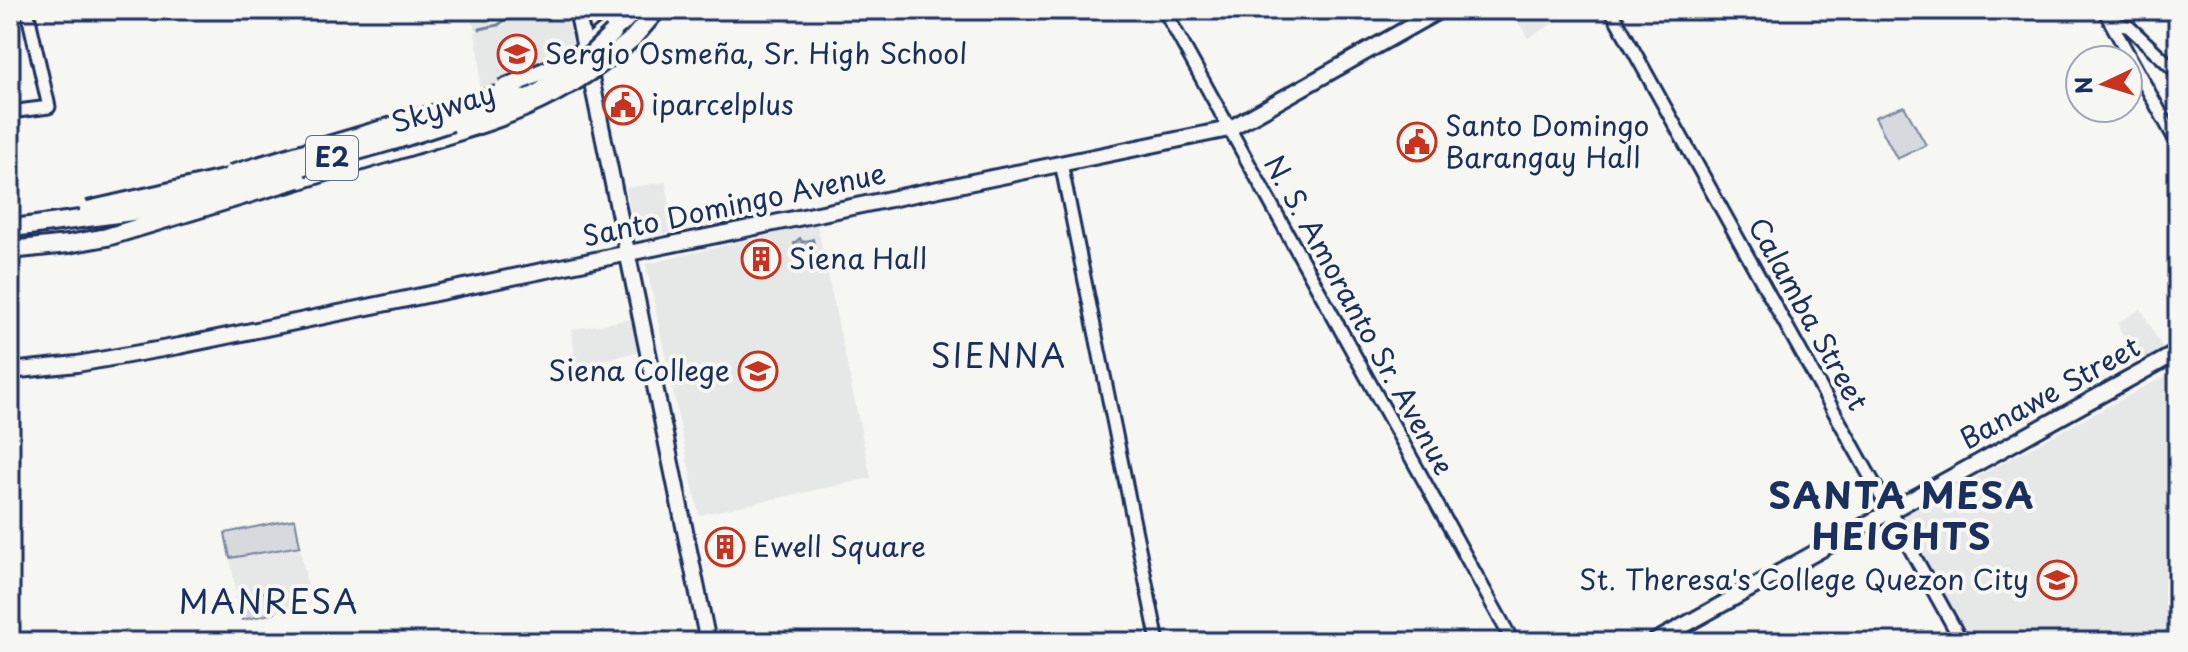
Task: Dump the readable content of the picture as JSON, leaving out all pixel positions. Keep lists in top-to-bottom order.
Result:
{
  "streets": {
    "highway": ["Skyway", "E2"],
    "main road": ["Santo Domingo Avenue", "Banawe Street"],
    "street": ["Calamba Street", "N. S. Amoranto Sr. Avenue"]
  },
  "crossings": [
    ["Santo Domingo Avenue", "N. S. Amoranto Sr. Avenue"],
    ["Calamba Street", "Banawe Street"]
  ],
  "districts": ["SIENNA", "SANTA MESA HEIGHTS", "MANRESA"],
  "places": {
    "school or university": ["Sergio Osmeña, Sr. High School", "Siena College", "St. Theresa's College Quezon City"],
    "public building": ["iparcelplus", "Santo Domingo Barangay Hall"],
    "building": ["Siena Hall", "Ewell Square"]
  },
  "north": "left"
}
